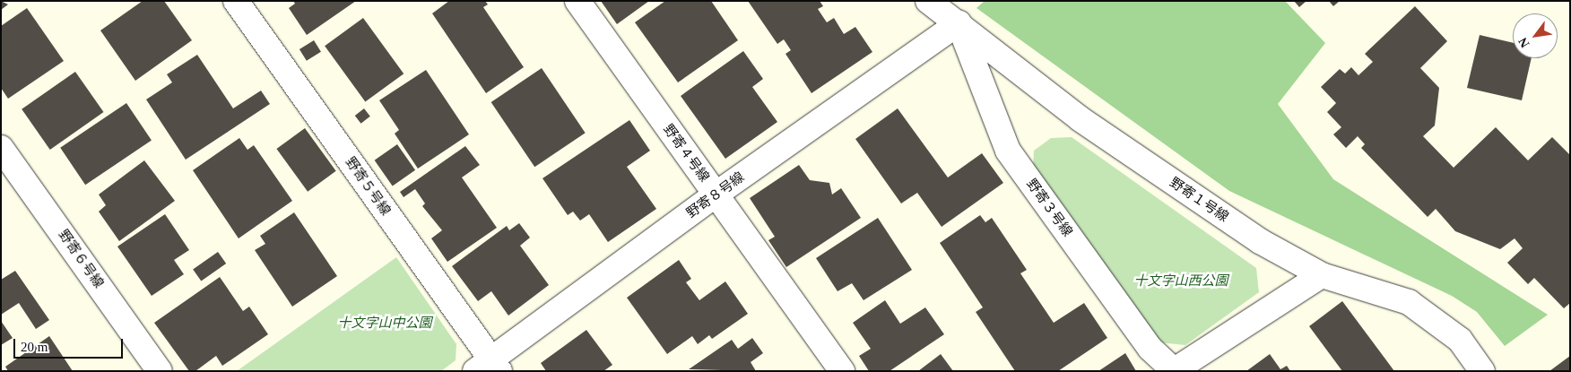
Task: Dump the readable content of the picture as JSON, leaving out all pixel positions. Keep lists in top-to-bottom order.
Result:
{
  "streets": {
    "street": [
      "野寄４号線",
      "野寄５号線",
      "野寄８号線",
      "野寄１号線",
      "野寄３号線",
      "野寄６号線"
    ]
  },
  "crossings": [
    ["野寄４号線", "野寄８号線"],
    ["野寄５号線", "野寄８号線"],
    ["野寄８号線", "野寄１号線"],
    ["野寄８号線", "野寄３号線"],
    ["野寄１号線", "野寄３号線"]
  ],
  "parks": ["十文字山西公園", "十文字山中公園"],
  "scale_bar": "20 m",
  "north": "bottom left"
}
